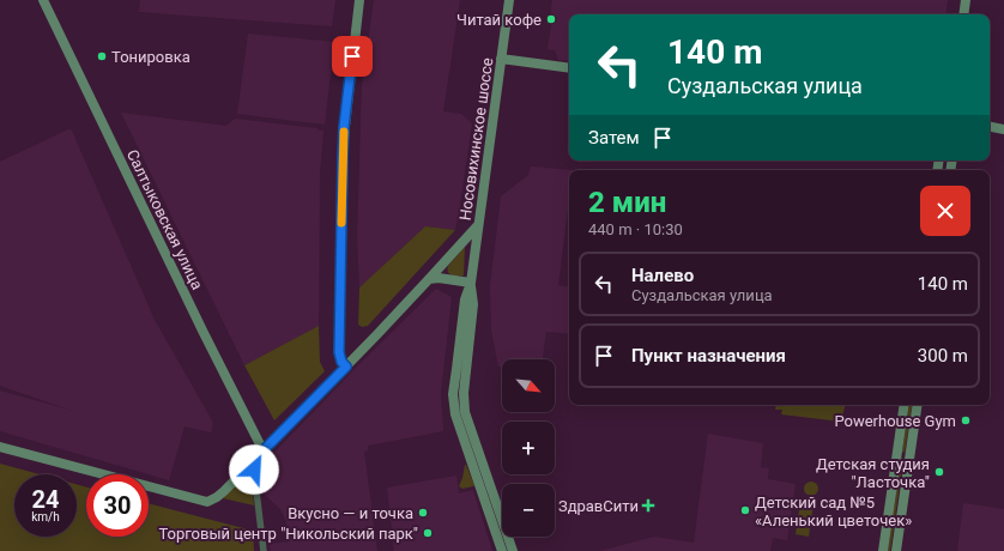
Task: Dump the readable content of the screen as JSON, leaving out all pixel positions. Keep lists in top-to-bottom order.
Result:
{
  "streets": {
    "street": ["Носовихинское шоссе", "Салтыковская улица"]
  },
  "places": {
    "other": [
      "Читай кофе",
      "Тонировка",
      "Powerhouse Gym",
      "Детская студия \"Ласточка\"",
      "Детский сад №5 «Аленький цветочек»",
      "Вкусно — и точка",
      "Торговый центр \"Никольский парк\""
    ],
    "health": ["ЗдравСити"]
  },
  "north": "bottom right",
  "page": {
    "turn": ["140 m", "Суздальская улица"],
    "then": "Затем",
    "heading": ["2 мин", "440 m · 10:30"],
    "list": [
      {
        "name": "Налево",
        "note": "Суздальская улица",
        "value": "140 m"
      },
      {
        "name": "Пункт назначения",
        "value": "300 m"
      }
    ],
    "map_buttons": ["+", "−"],
    "speed": "24 km/h",
    "limit": "30"
  }
}
